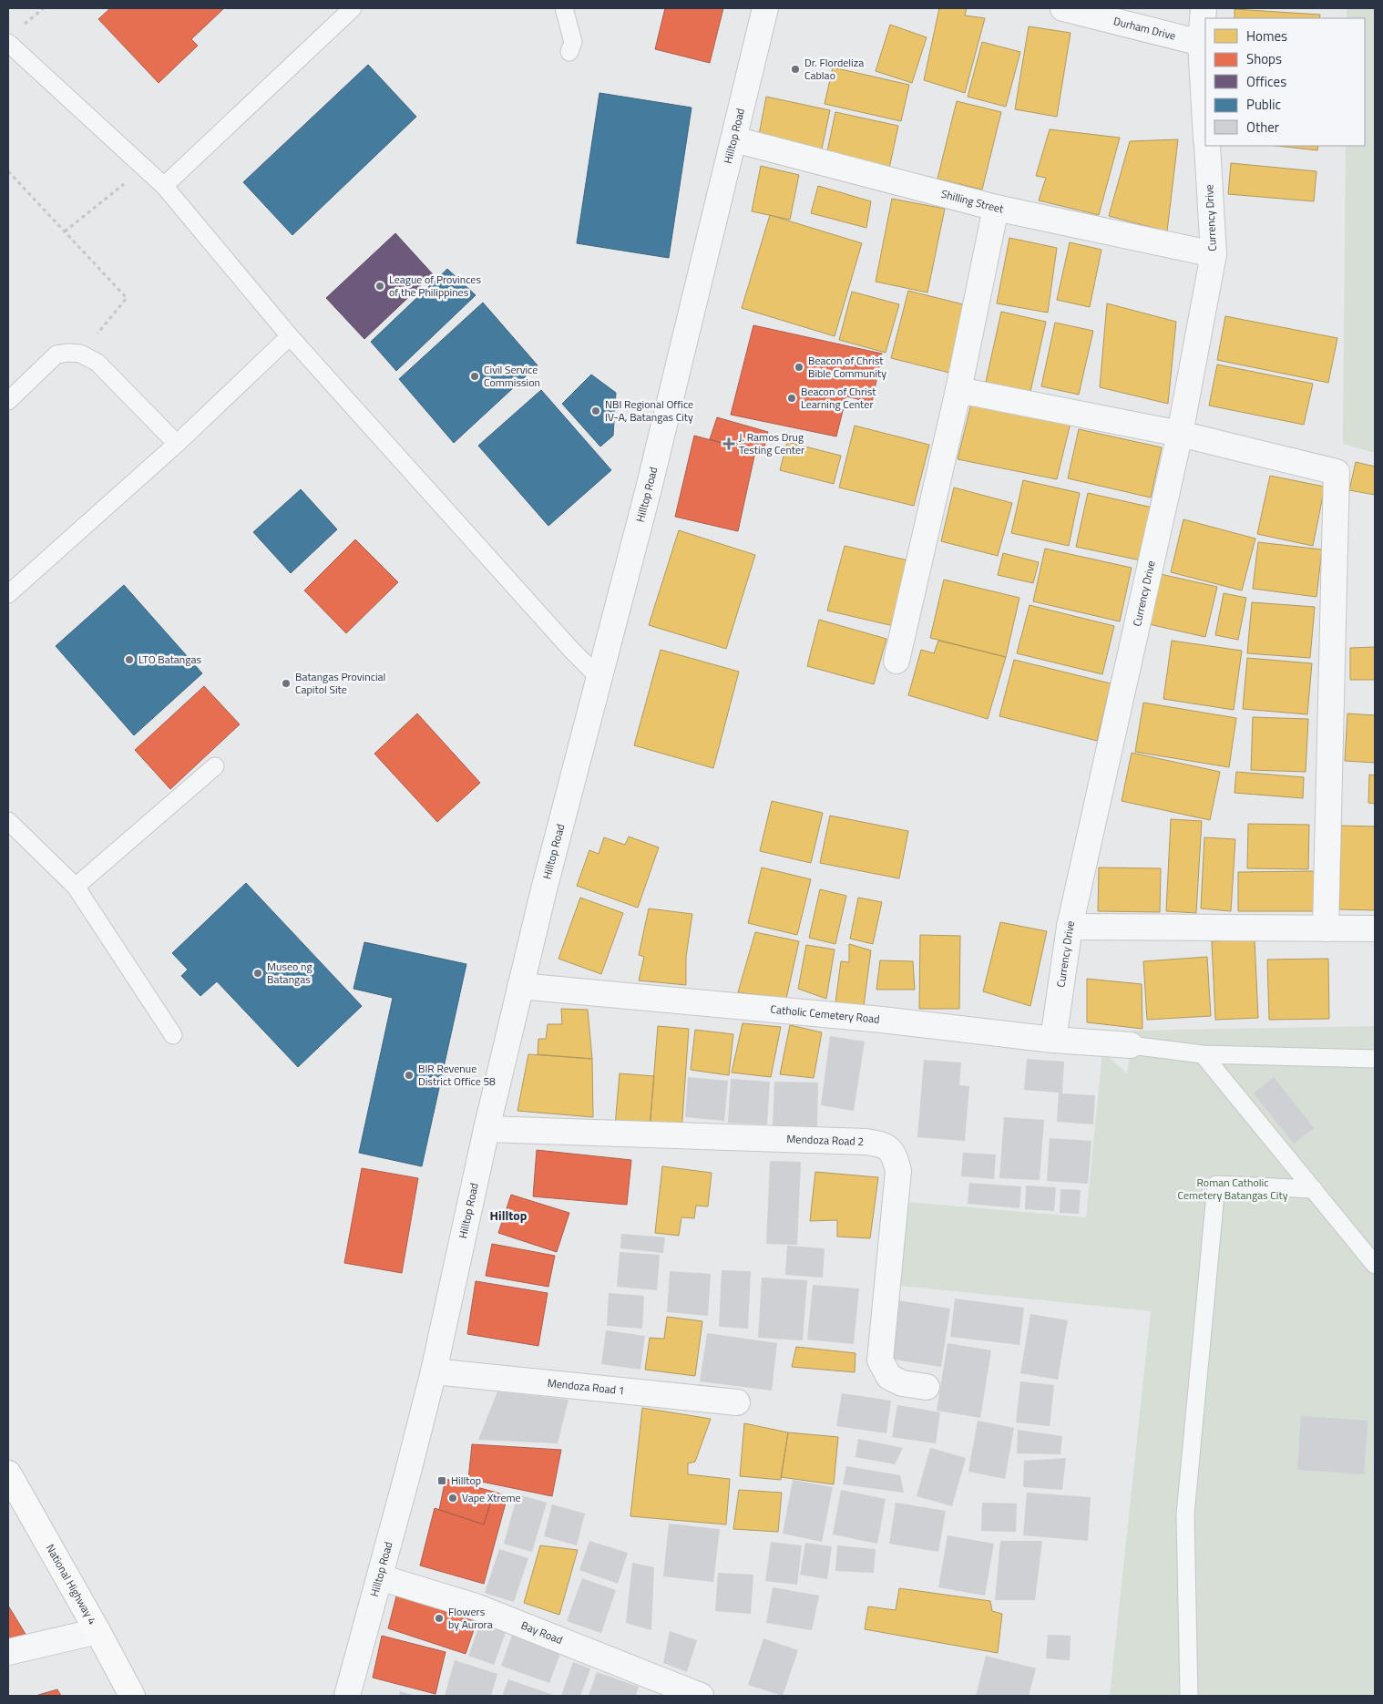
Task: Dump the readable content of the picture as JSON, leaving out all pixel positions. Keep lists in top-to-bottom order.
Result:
{
  "streets": {
    "main road": ["National Highway 4"],
    "street": [
      "Durham Drive",
      "Hilltop Road",
      "Shilling Street",
      "Currency Drive",
      "Catholic Cemetery Road",
      "Mendoza Road 2",
      "Mendoza Road 1",
      "Bay Road"
    ]
  },
  "crossings": [
    ["Hilltop Road", "Shilling Street"],
    ["Hilltop Road", "Catholic Cemetery Road"],
    ["Hilltop Road", "Mendoza Road 2"],
    ["Hilltop Road", "Mendoza Road 1"],
    ["Hilltop Road", "Bay Road"],
    ["Shilling Street", "Currency Drive"],
    ["Currency Drive", "Catholic Cemetery Road"]
  ],
  "districts": ["Hilltop"],
  "parks": ["Roman Catholic Cemetery Batangas City"],
  "places": {
    "other": [
      "Dr. Flordeliza Cablao",
      "League of Provinces of the Philippines",
      "Beacon of Christ Bible Community",
      "Civil Service Commission",
      "Beacon of Christ Learning Center",
      "NBI Regional Office IV-A, Batangas City",
      "LTO Batangas",
      "Batangas Provincial Capitol Site",
      "Museo ng Batangas",
      "BIR Revenue District Office 58",
      "Vape Xtreme",
      "Flowers by Aurora"
    ],
    "health": ["J. Ramos Drug Testing Center"],
    "transit": ["Hilltop"]
  },
  "legend": [
    "Homes",
    "Shops",
    "Offices",
    "Public",
    "Other"
  ]
}
